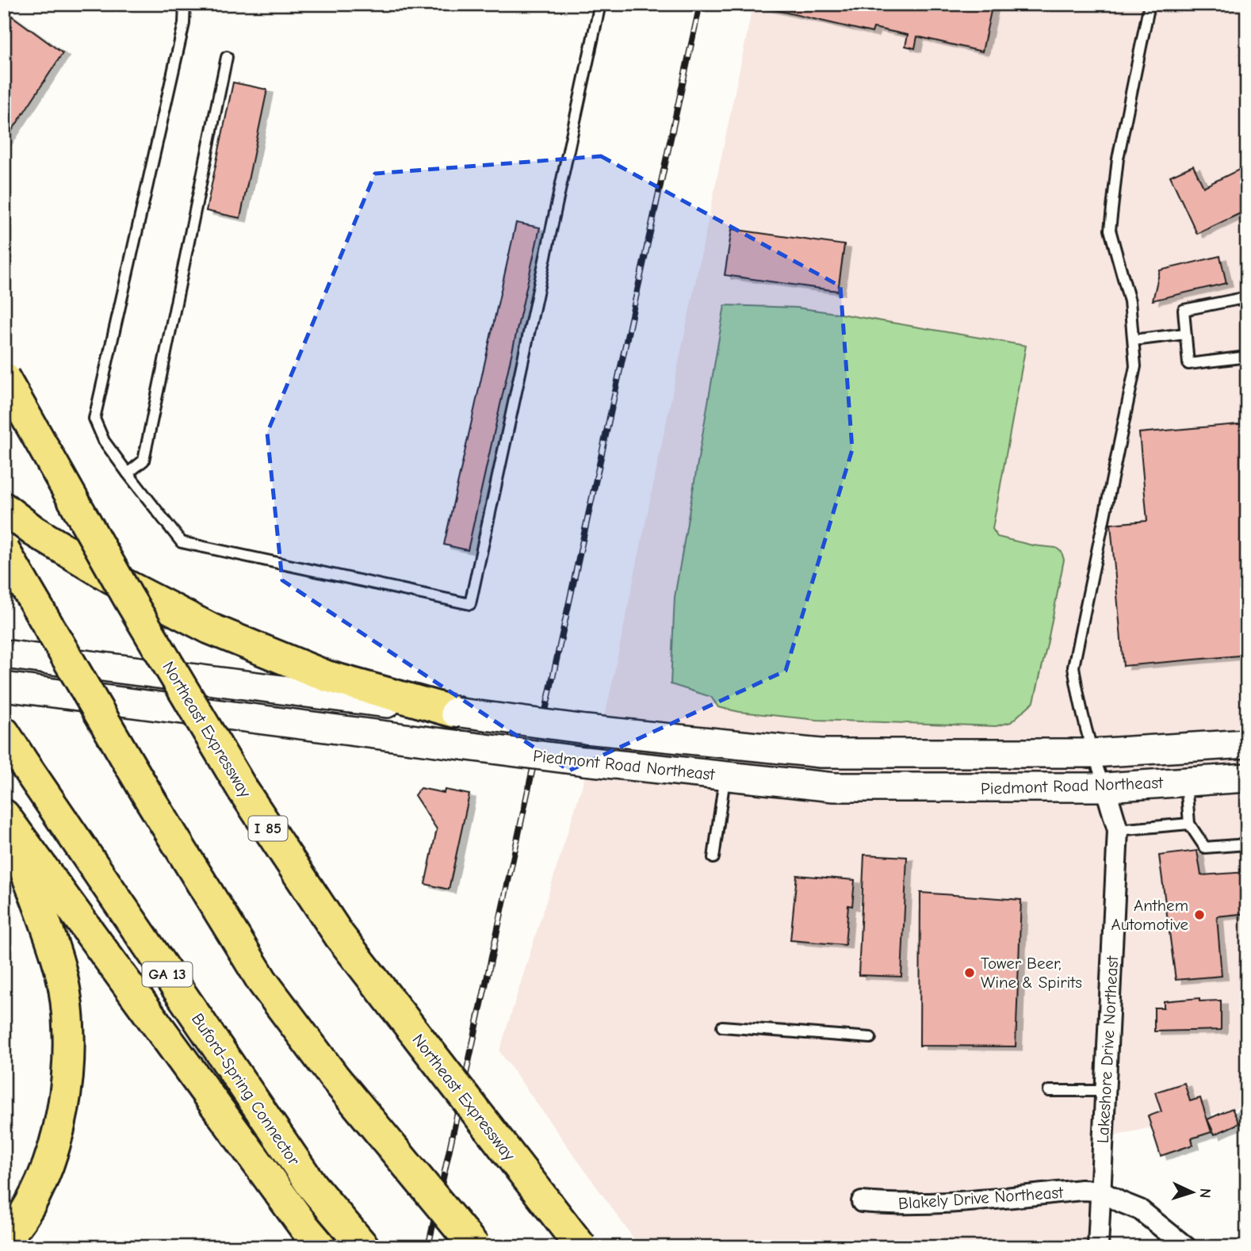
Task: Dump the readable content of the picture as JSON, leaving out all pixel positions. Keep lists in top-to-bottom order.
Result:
{
  "streets": {
    "highway": [
      "Northeast Expressway",
      "I 85",
      "GA 13",
      "Buford-Spring Connector"
    ],
    "main road": ["Piedmont Road Northeast"],
    "street": ["Lakeshore Drive Northeast", "Blakely Drive Northeast"]
  },
  "crossings": [
    ["Piedmont Road Northeast", "Lakeshore Drive Northeast"],
    ["Lakeshore Drive Northeast", "Blakely Drive Northeast"]
  ],
  "places": ["Anthem Automotive", "Tower Beer, Wine & Spirits"],
  "north": "right"
}
